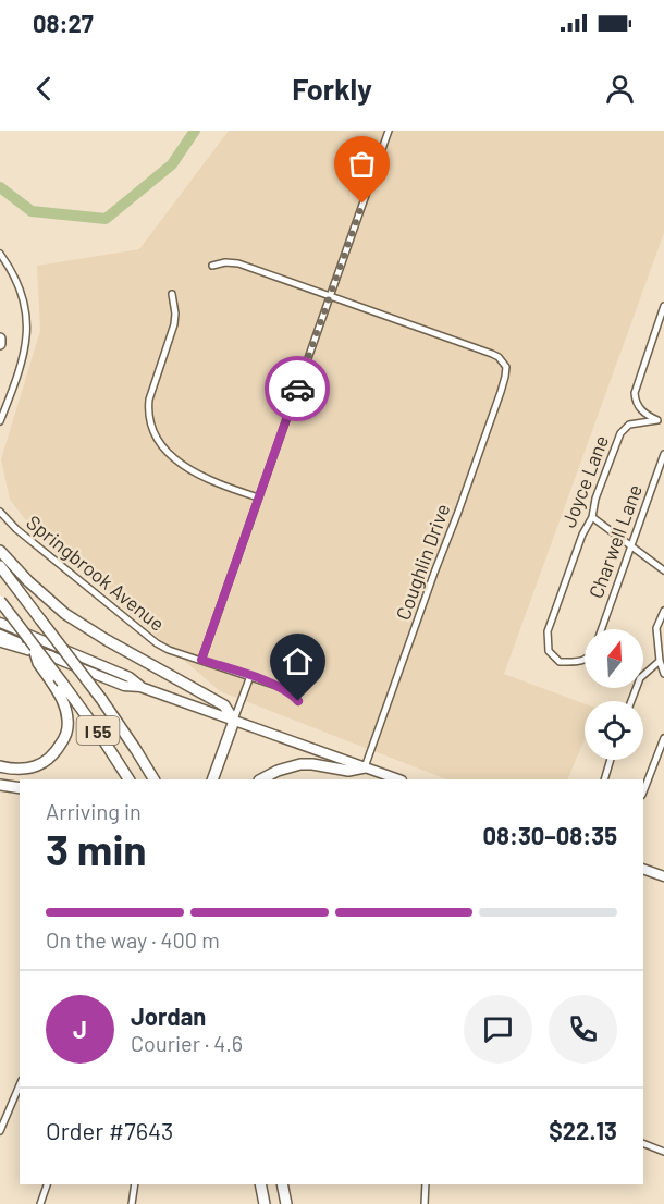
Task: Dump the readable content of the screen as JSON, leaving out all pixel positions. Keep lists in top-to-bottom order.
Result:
{
  "streets": {
    "highway": ["I 55"],
    "street": [
      "Joyce Lane",
      "Charwell Lane",
      "Coughlin Drive",
      "Springbrook Avenue"
    ]
  },
  "crossings": [
    ["Joyce Lane", "Charwell Lane"]
  ],
  "north": "top",
  "page": {
    "status": "08:27",
    "header": "Forkly",
    "heading": ["3 min", "Arriving in", "08:30–08:35"],
    "panel": [
      "Jordan",
      "Courier · 4.6",
      "Order #7643",
      "$22.13"
    ],
    "bar": "On the way · 400 m",
    "round": "J"
  }
}
